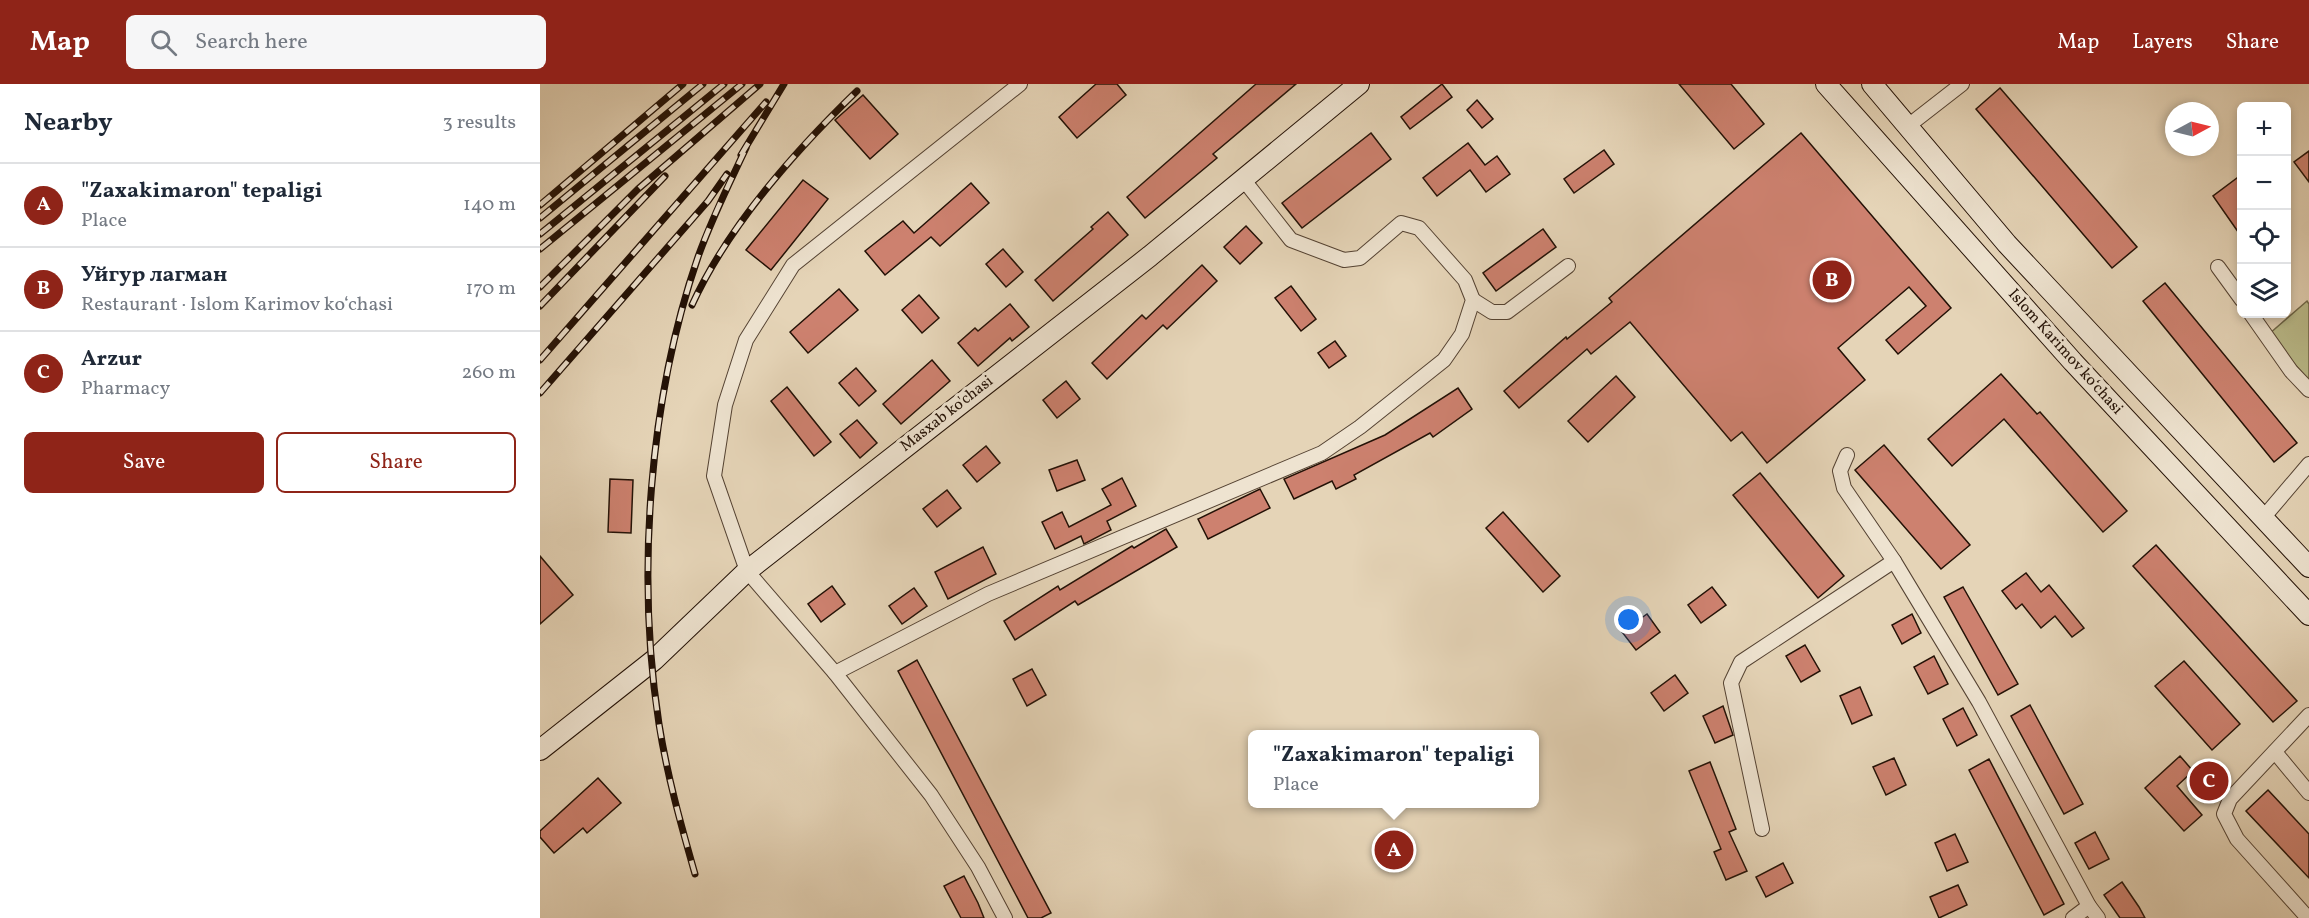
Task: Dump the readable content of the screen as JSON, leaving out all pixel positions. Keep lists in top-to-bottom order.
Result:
{
  "streets": {
    "main road": ["Islom Karimov ko‘chasi", "Masxab ko'chasi"]
  },
  "north": "right",
  "page": {
    "header": "Map",
    "search": "Search here",
    "nav": ["Map", "Layers", "Share"],
    "heading": ["Nearby", "3 results"],
    "map_buttons": ["+", "−"],
    "list": [
      {
        "mark": "A",
        "name": "\"Zaxakimaron\" tepaligi",
        "note": "Place",
        "value": "140 m"
      },
      {
        "mark": "B",
        "name": "Уйгур лагман",
        "note": "Restaurant · Islom Karimov ko‘chasi",
        "value": "170 m"
      },
      {
        "mark": "C",
        "name": "Arzur",
        "note": "Pharmacy",
        "value": "260 m"
      }
    ],
    "pins": ["B", "C", "A"],
    "buttons": ["Save", "Share"],
    "popup": ["\"Zaxakimaron\" tepaligi", "Place"]
  }
}
